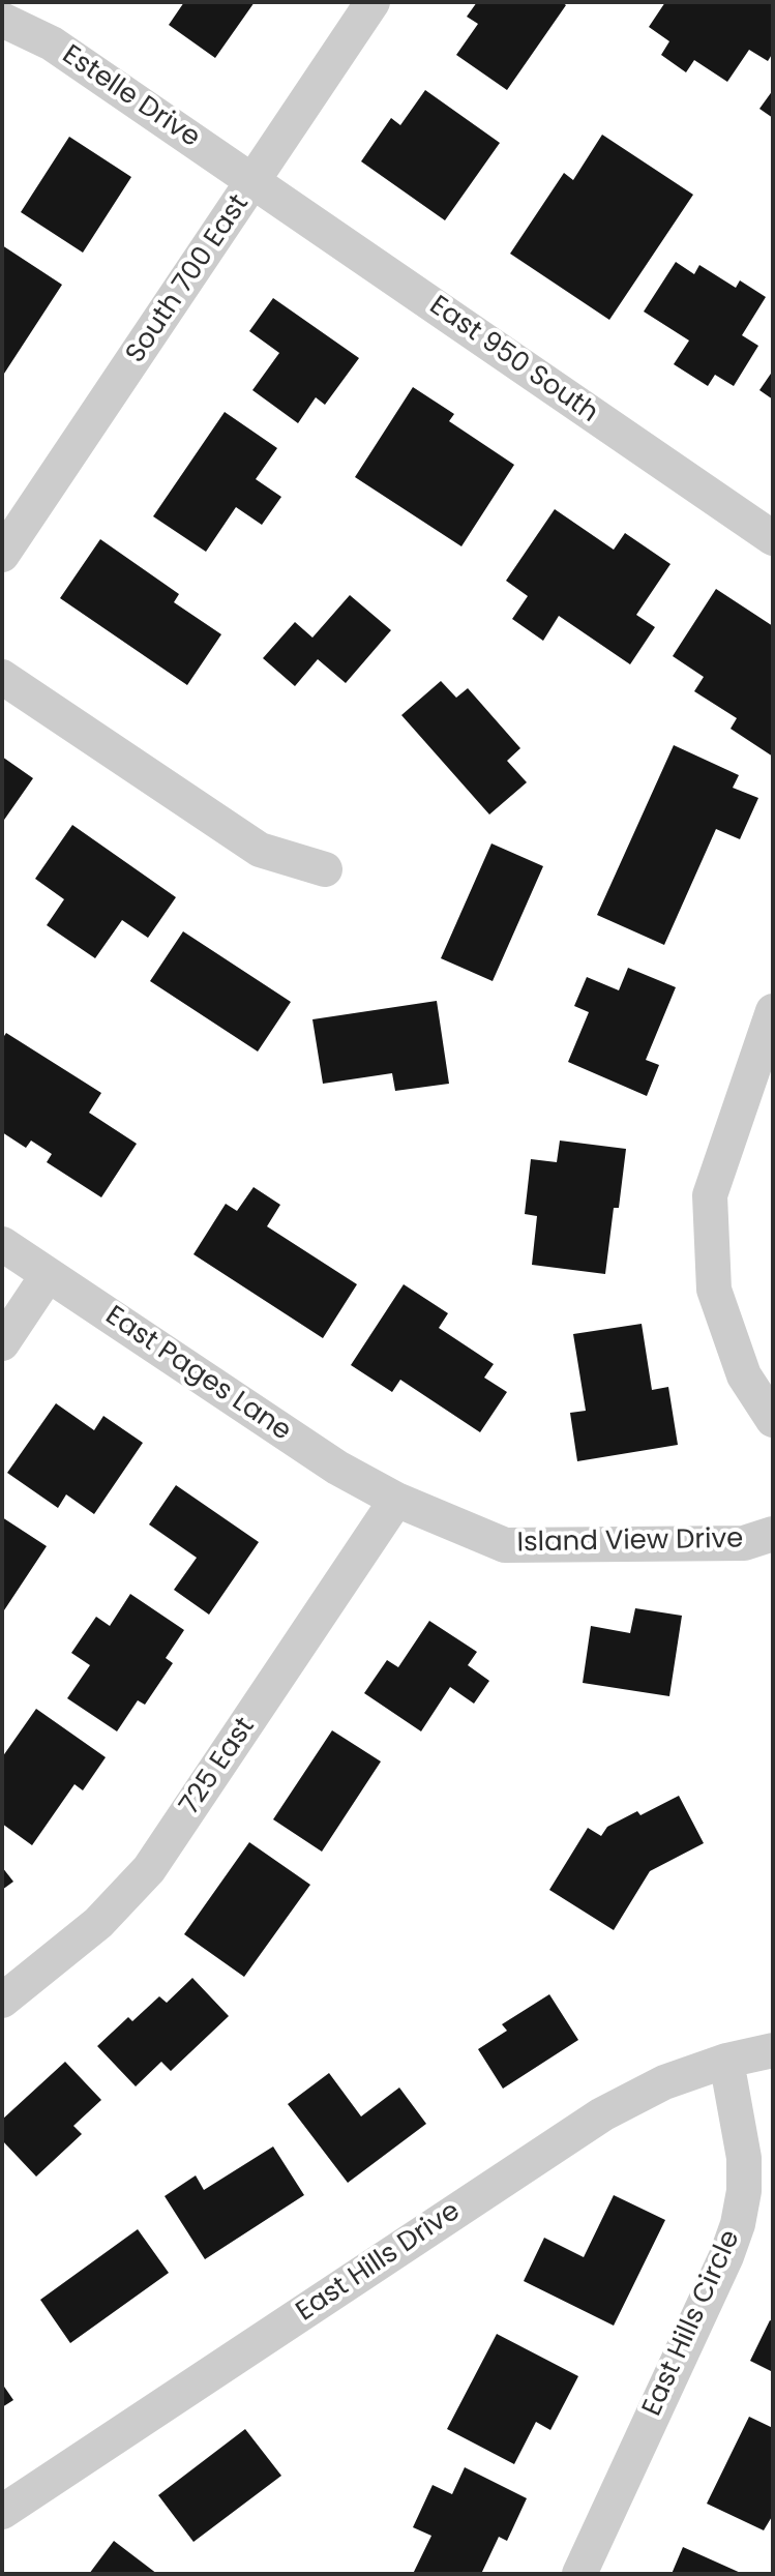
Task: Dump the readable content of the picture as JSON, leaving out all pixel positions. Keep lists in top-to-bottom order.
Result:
{
  "streets": {
    "street": [
      "Estelle Drive",
      "South 700 East",
      "East 950 South",
      "East Pages Lane",
      "Island View Drive",
      "725 East",
      "East Hills Drive",
      "East Hills Circle"
    ]
  },
  "crossings": [
    ["Estelle Drive", "South 700 East"],
    ["Estelle Drive", "East 950 South"],
    ["South 700 East", "East 950 South"],
    ["East Pages Lane", "Island View Drive"],
    ["East Pages Lane", "725 East"],
    ["Island View Drive", "725 East"],
    ["East Hills Drive", "East Hills Circle"]
  ]
}
